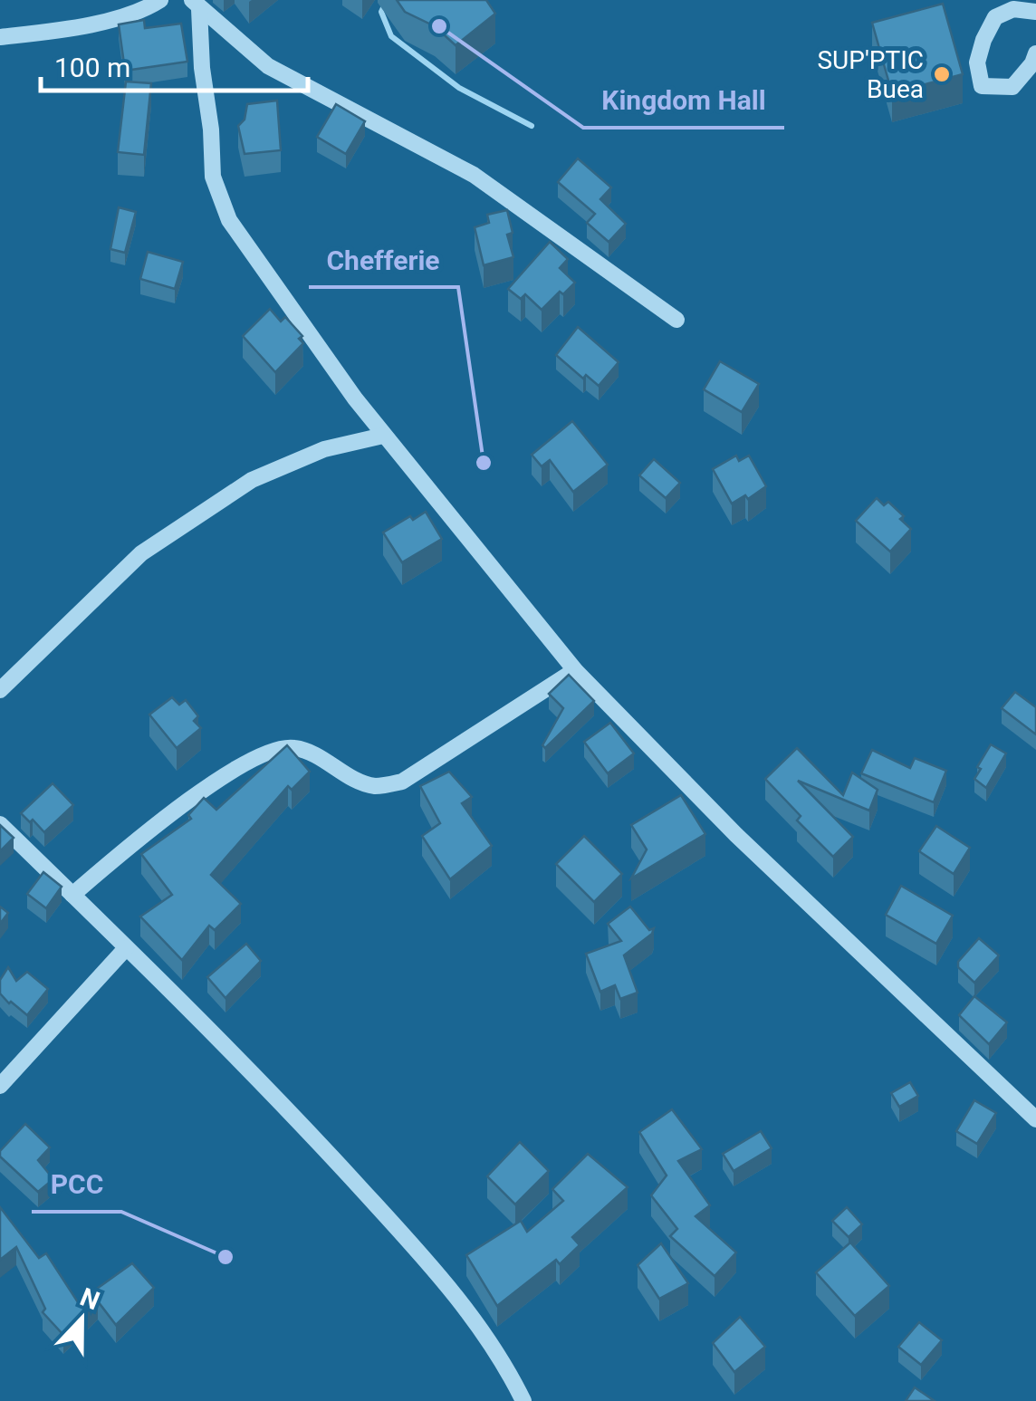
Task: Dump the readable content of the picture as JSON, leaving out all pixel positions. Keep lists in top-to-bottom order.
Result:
{
  "places": [
    "Kingdom Hall",
    "SUP'PTIC Buea",
    "Chefferie",
    "PCC"
  ],
  "scale_bar": "100 m",
  "north": "top"
}
